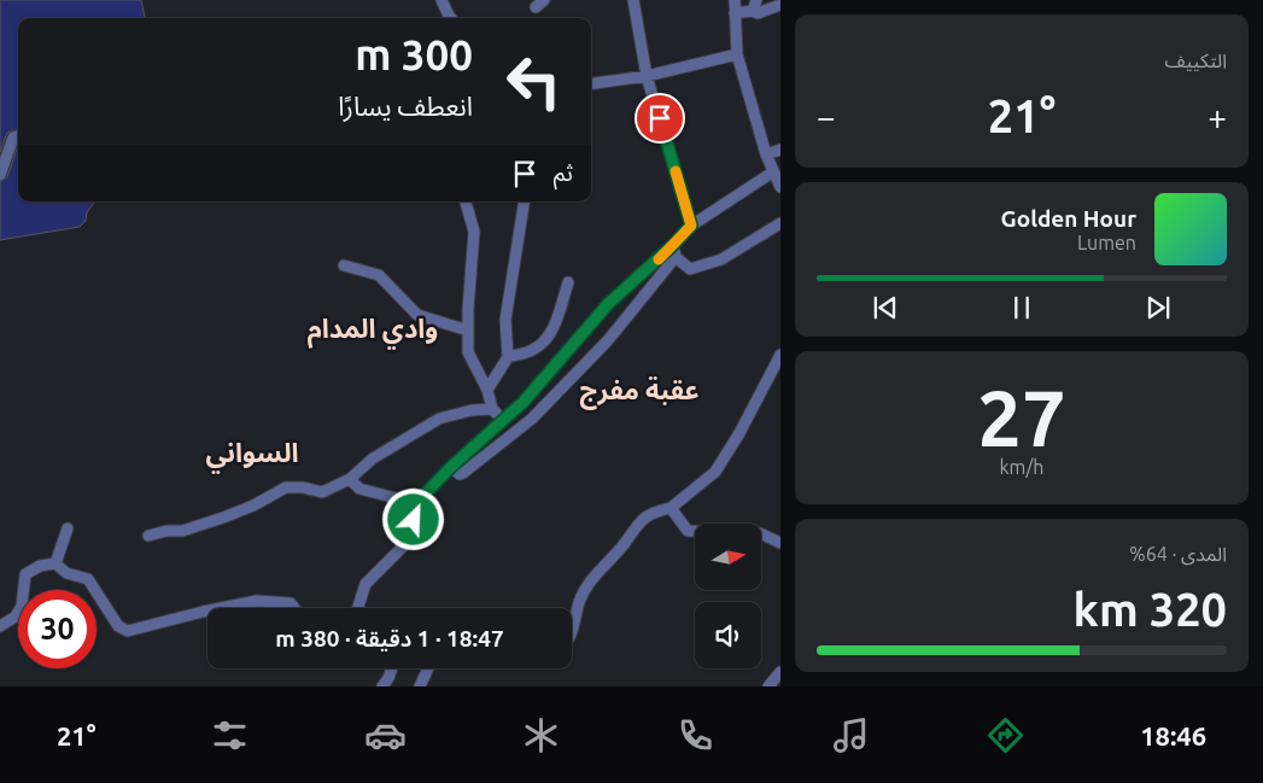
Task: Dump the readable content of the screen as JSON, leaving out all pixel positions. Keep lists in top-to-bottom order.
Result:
{
  "districts": ["وادي المدام", "عقبة مفرج", "السواني"],
  "north": "right",
  "page": {
    "tile": [
      "التكييف",
      ["27", "km/h"],
      ["المدى · 64%", "320 km"]
    ],
    "turn": ["300 m", "انعطف يسارًا"],
    "heat": ["−", "21°", "+"],
    "then": "ثم",
    "song": ["Golden Hour", "Lumen"],
    "limit": "30",
    "trip": "18:47 · 1 دقيقة · 380 m",
    "tabs": ["18:46", "21°"]
  }
}
